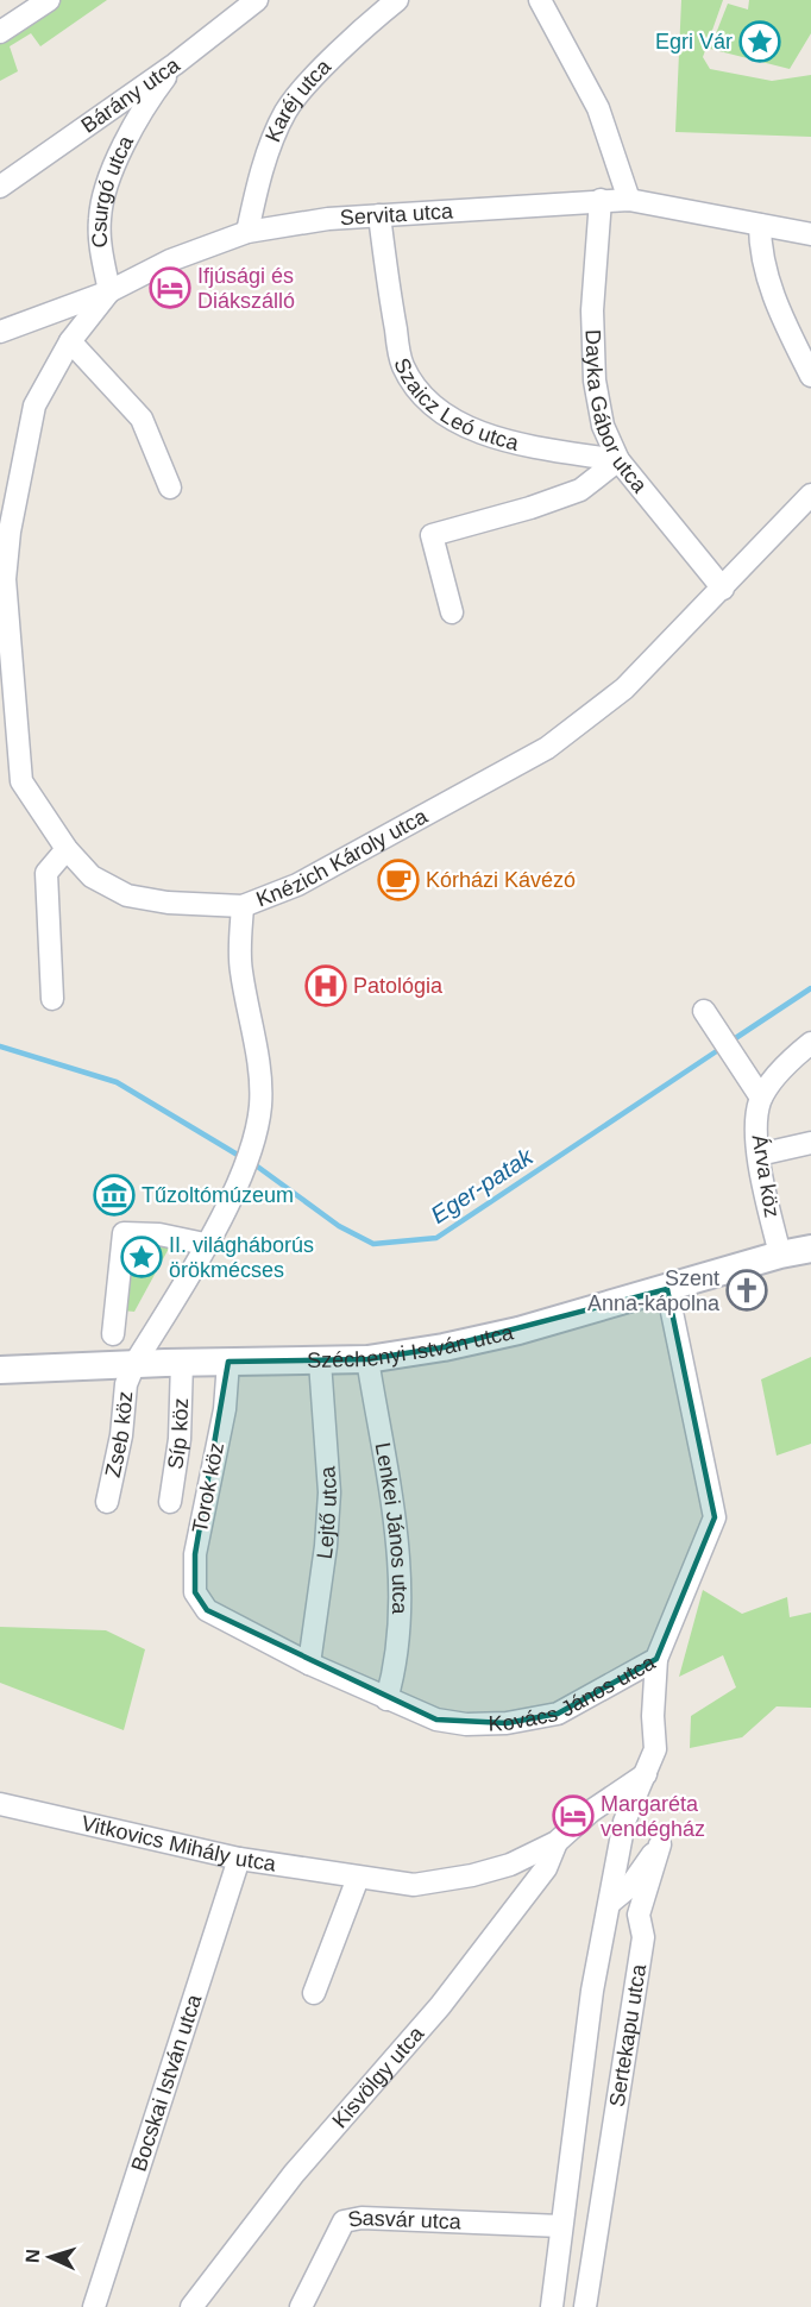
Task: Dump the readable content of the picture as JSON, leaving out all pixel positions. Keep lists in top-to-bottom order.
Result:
{
  "streets": {
    "street": [
      "Bárány utca",
      "Karéj utca",
      "Csurgó utca",
      "Servita utca",
      "Szaicz Leó utca",
      "Dayka Gábor utca",
      "Knézich Károly utca",
      "Árva köz",
      "Széchenyi István utca",
      "Síp köz",
      "Zseb köz",
      "Torok köz",
      "Lejtő utca",
      "Lenkei János utca",
      "Kovács János utca",
      "Vitkovics Mihály utca",
      "Sertekapu utca",
      "Kisvölgy utca",
      "Bocskai István utca",
      "Sasvár utca"
    ]
  },
  "crossings": [
    ["Bárány utca", "Csurgó utca"],
    ["Karéj utca", "Servita utca"],
    ["Csurgó utca", "Servita utca"],
    ["Servita utca", "Szaicz Leó utca"],
    ["Servita utca", "Dayka Gábor utca"],
    ["Szaicz Leó utca", "Dayka Gábor utca"],
    ["Dayka Gábor utca", "Knézich Károly utca"],
    ["Knézich Károly utca", "Széchenyi István utca"],
    ["Knézich Károly utca", "Zseb köz"],
    ["Árva köz", "Széchenyi István utca"],
    ["Széchenyi István utca", "Síp köz"],
    ["Széchenyi István utca", "Zseb köz"],
    ["Széchenyi István utca", "Torok köz"],
    ["Széchenyi István utca", "Lejtő utca"],
    ["Széchenyi István utca", "Lenkei János utca"],
    ["Széchenyi István utca", "Kovács János utca"],
    ["Torok köz", "Kovács János utca"],
    ["Lejtő utca", "Kovács János utca"],
    ["Lenkei János utca", "Kovács János utca"],
    ["Kovács János utca", "Sertekapu utca"],
    ["Vitkovics Mihály utca", "Sertekapu utca"],
    ["Vitkovics Mihály utca", "Kisvölgy utca"],
    ["Vitkovics Mihály utca", "Bocskai István utca"],
    ["Sertekapu utca", "Sasvár utca"]
  ],
  "water": ["Eger-patak"],
  "places": {
    "place": ["Egri Vár", "II. világháborús örökmécses"],
    "hotel": ["Ifjúsági és Diákszálló", "Margaréta vendégház"],
    "cafe": ["Kórházi Kávézó"],
    "hospital": ["Patológia"],
    "museum": ["Tűzoltómúzeum"],
    "church": ["Szent Anna-kápolna"]
  },
  "north": "left"
}
